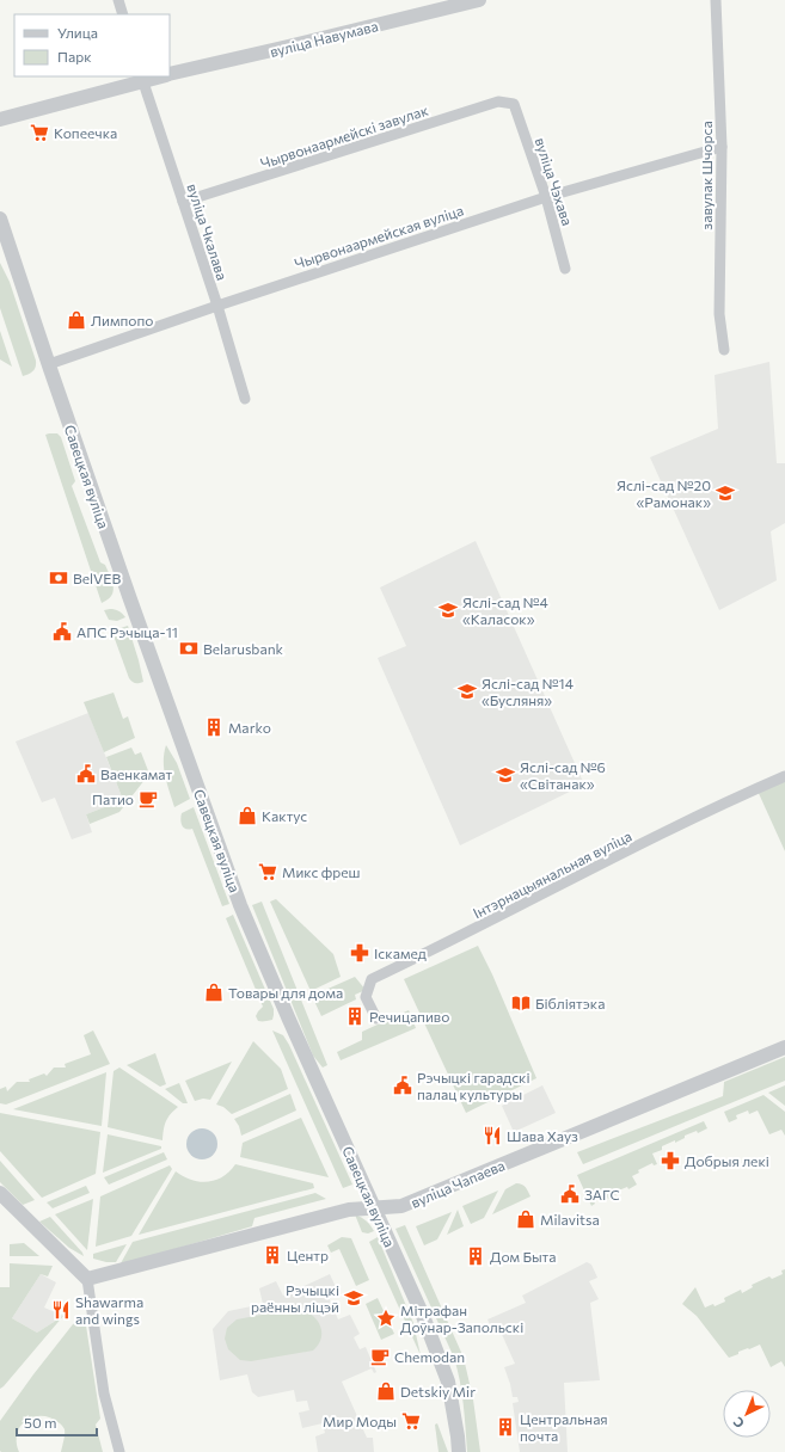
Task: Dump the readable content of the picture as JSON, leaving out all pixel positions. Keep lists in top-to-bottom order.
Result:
{
  "streets": {
    "street": [
      "вуліца Навумава",
      "Чырвонаармейскі завулак",
      "завулак Шчорса",
      "вуліца Чэхава",
      "вуліца Чкалава",
      "Чырвонаармейская вуліца",
      "Савецкая вуліца",
      "Інтэрнацыянальная вуліца",
      "вуліца Чапаева"
    ]
  },
  "crossings": [
    ["вуліца Навумава", "вуліца Чкалава"],
    ["Чырвонаармейскі завулак", "вуліца Чэхава"],
    ["Чырвонаармейскі завулак", "вуліца Чкалава"],
    ["завулак Шчорса", "Чырвонаармейская вуліца"],
    ["вуліца Чэхава", "Чырвонаармейская вуліца"],
    ["вуліца Чкалава", "Чырвонаармейская вуліца"],
    ["Чырвонаармейская вуліца", "Савецкая вуліца"],
    ["Савецкая вуліца", "вуліца Чапаева"]
  ],
  "places": {
    "supermarket": ["Копеечка", "Микс фреш", "Мир Моды"],
    "shop": [
      "Лимпопо",
      "Кактус",
      "Товары для дома",
      "Milavitsa",
      "Detskiy Mir"
    ],
    "school or university": [
      "Яслі-сад №20 «Рамонак»",
      "Яслі-сад №4 «Каласок»",
      "Яслі-сад №14 «Бусляня»",
      "Яслі-сад №6 «Світанак»",
      "Рэчыцкі раённы ліцэй"
    ],
    "bank": ["BelVEB", "Belarusbank"],
    "public building": [
      "АПС Рэчыца-11",
      "Ваенкамат",
      "Рэчыцкі гарадскі палац культуры",
      "ЗАГС"
    ],
    "building": [
      "Marko",
      "Речицапиво",
      "Центр",
      "Дом Быта",
      "Центральная почта"
    ],
    "cafe": ["Патио", "Chemodan"],
    "pharmacy": ["Іскамед", "Добрыя лекі"],
    "library": ["Бібліятэка"],
    "restaurant": ["Шава Хауз", "Shawarma and wings"],
    "place": ["Мітрафан Доўнар-Запольскі"]
  },
  "legend": ["Улица", "Парк"],
  "scale_bar": "50 m",
  "north": "bottom left"
}
